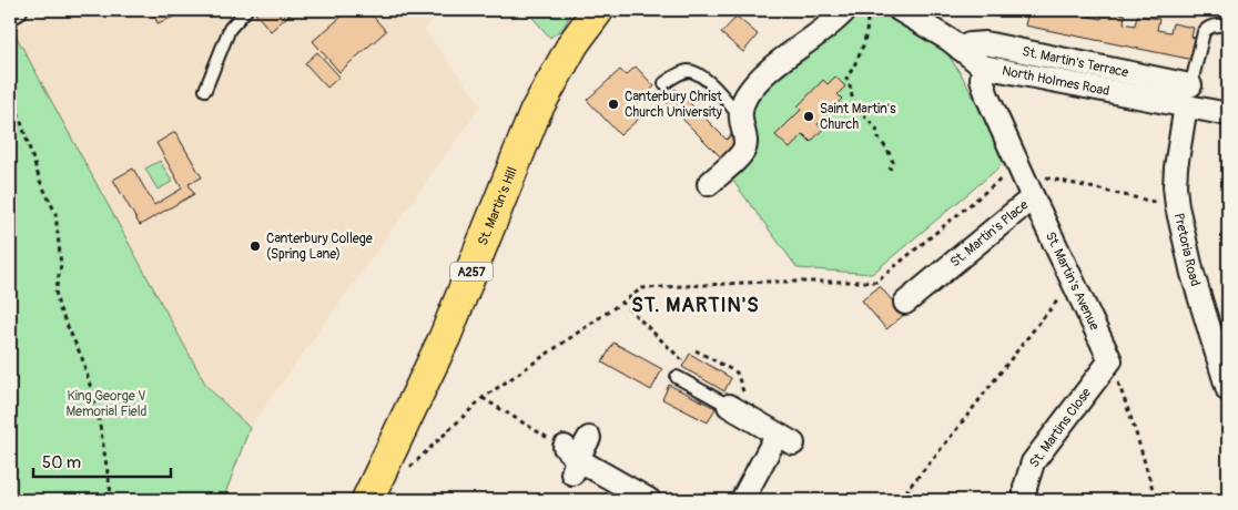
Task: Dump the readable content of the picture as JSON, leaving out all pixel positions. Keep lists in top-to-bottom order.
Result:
{
  "streets": {
    "main road": ["St. Martin's Hill", "A257"],
    "street": [
      "St. Martin's Terrace",
      "North Holmes Road",
      "St. Martin's Place",
      "Pretoria Road",
      "St. Martin's Avenue",
      "St. Martins Close"
    ]
  },
  "crossings": [
    ["St. Martin's Terrace", "North Holmes Road"],
    ["St. Martin's Terrace", "Pretoria Road"],
    ["North Holmes Road", "Pretoria Road"],
    ["North Holmes Road", "St. Martin's Avenue"],
    ["St. Martin's Place", "St. Martin's Avenue"],
    ["St. Martin's Avenue", "St. Martins Close"]
  ],
  "districts": ["ST. MARTIN'S"],
  "parks": ["King George V Memorial Field"],
  "places": ["Canterbury Christ Church University", "Saint Martin's Church", "Canterbury College (Spring Lane)"],
  "scale_bar": "50 m"
}
